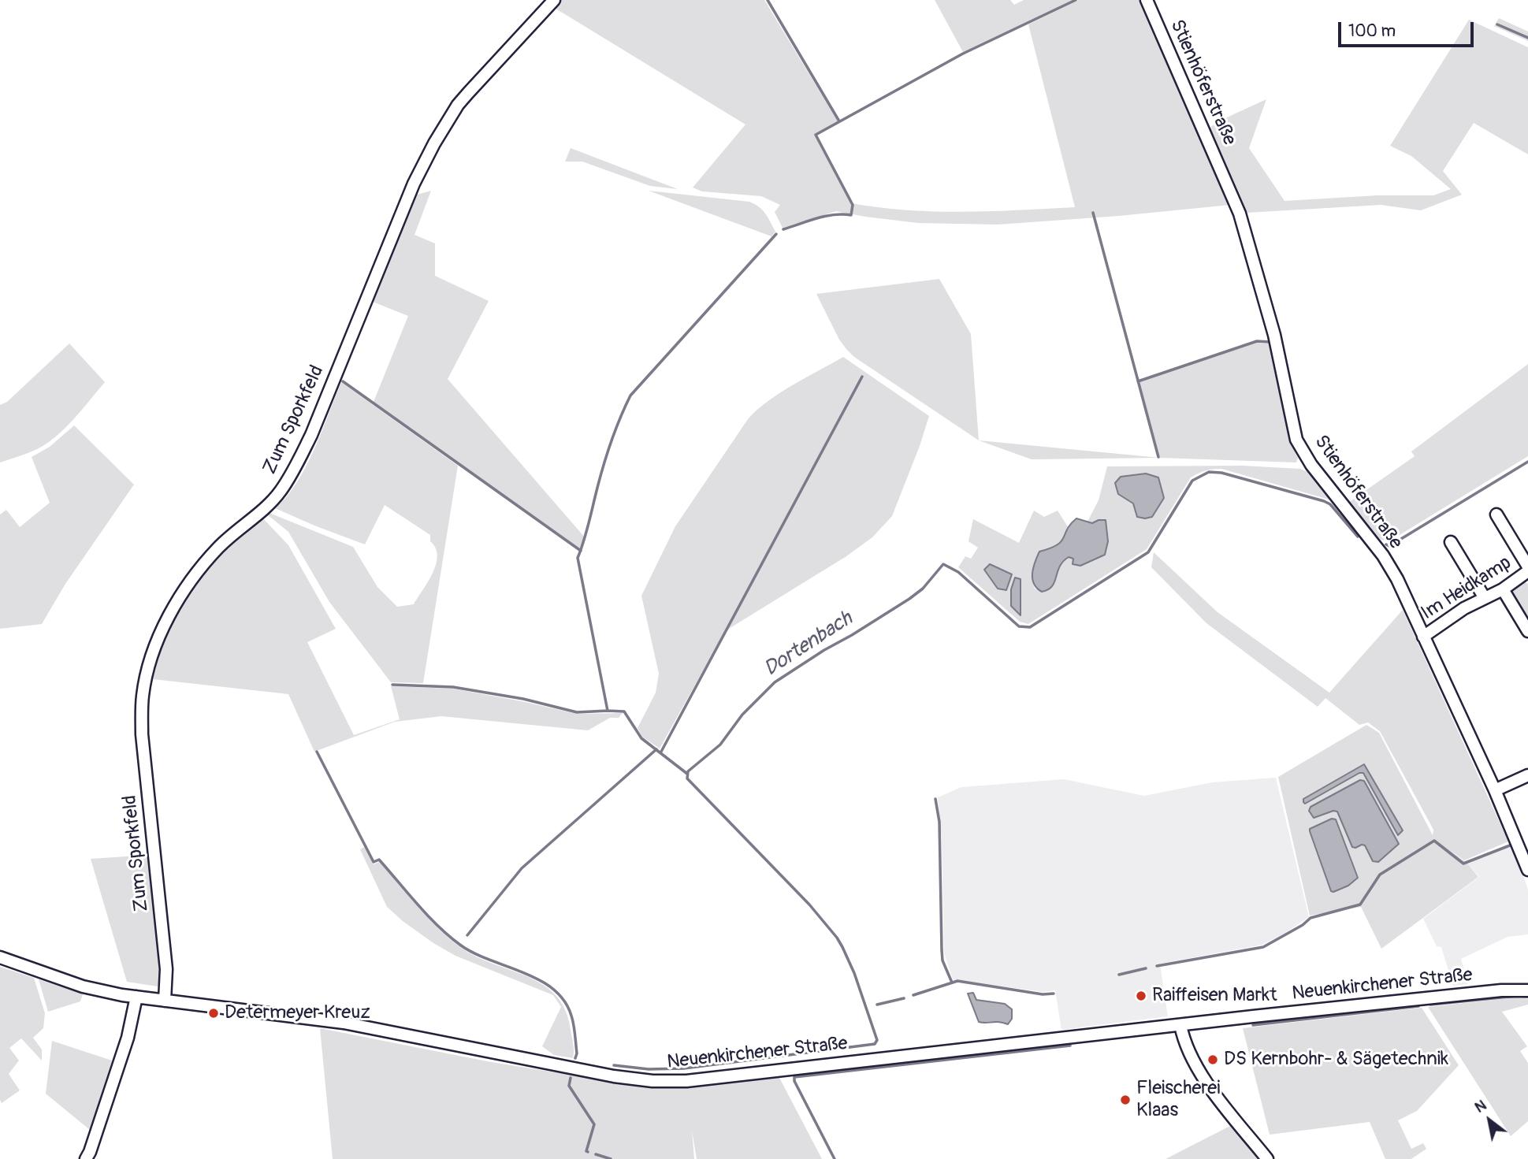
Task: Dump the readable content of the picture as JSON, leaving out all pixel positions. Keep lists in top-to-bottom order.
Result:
{
  "streets": {
    "street": [
      "Stienhöferstraße",
      "Zum Sporkfeld",
      "Im Heidkamp",
      "Neuenkirchener Straße"
    ]
  },
  "crossings": [
    ["Stienhöferstraße", "Im Heidkamp"],
    ["Zum Sporkfeld", "Neuenkirchener Straße"]
  ],
  "water": ["Dortenbach"],
  "places": [
    "Raiffeisen Markt",
    "Determeyer Kreuz",
    "DS Kernbohr- & Sägetechnik",
    "Fleischerei Klaas"
  ],
  "scale_bar": "100 m",
  "north": "top left"
}
